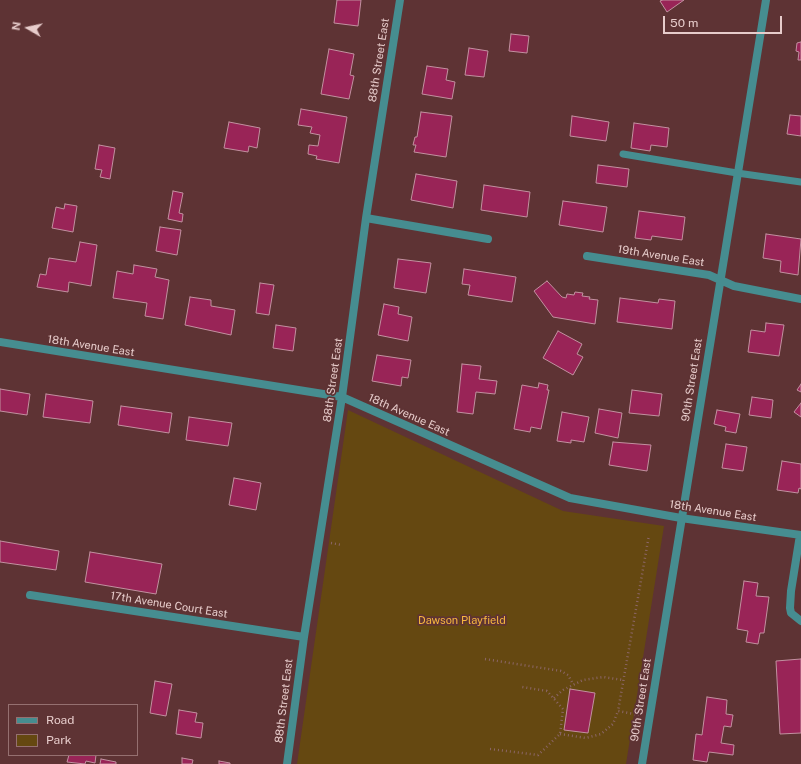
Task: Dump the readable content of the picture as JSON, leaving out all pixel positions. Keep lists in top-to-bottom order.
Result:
{
  "streets": {
    "street": [
      "88th Street East",
      "19th Avenue East",
      "18th Avenue East",
      "90th Street East",
      "17th Avenue Court East"
    ]
  },
  "crossings": [
    ["88th Street East", "18th Avenue East"],
    ["88th Street East", "17th Avenue Court East"],
    ["19th Avenue East", "90th Street East"],
    ["18th Avenue East", "90th Street East"]
  ],
  "parks": ["Dawson Playfield"],
  "legend": ["Road", "Park"],
  "scale_bar": "50 m",
  "north": "left"
}
